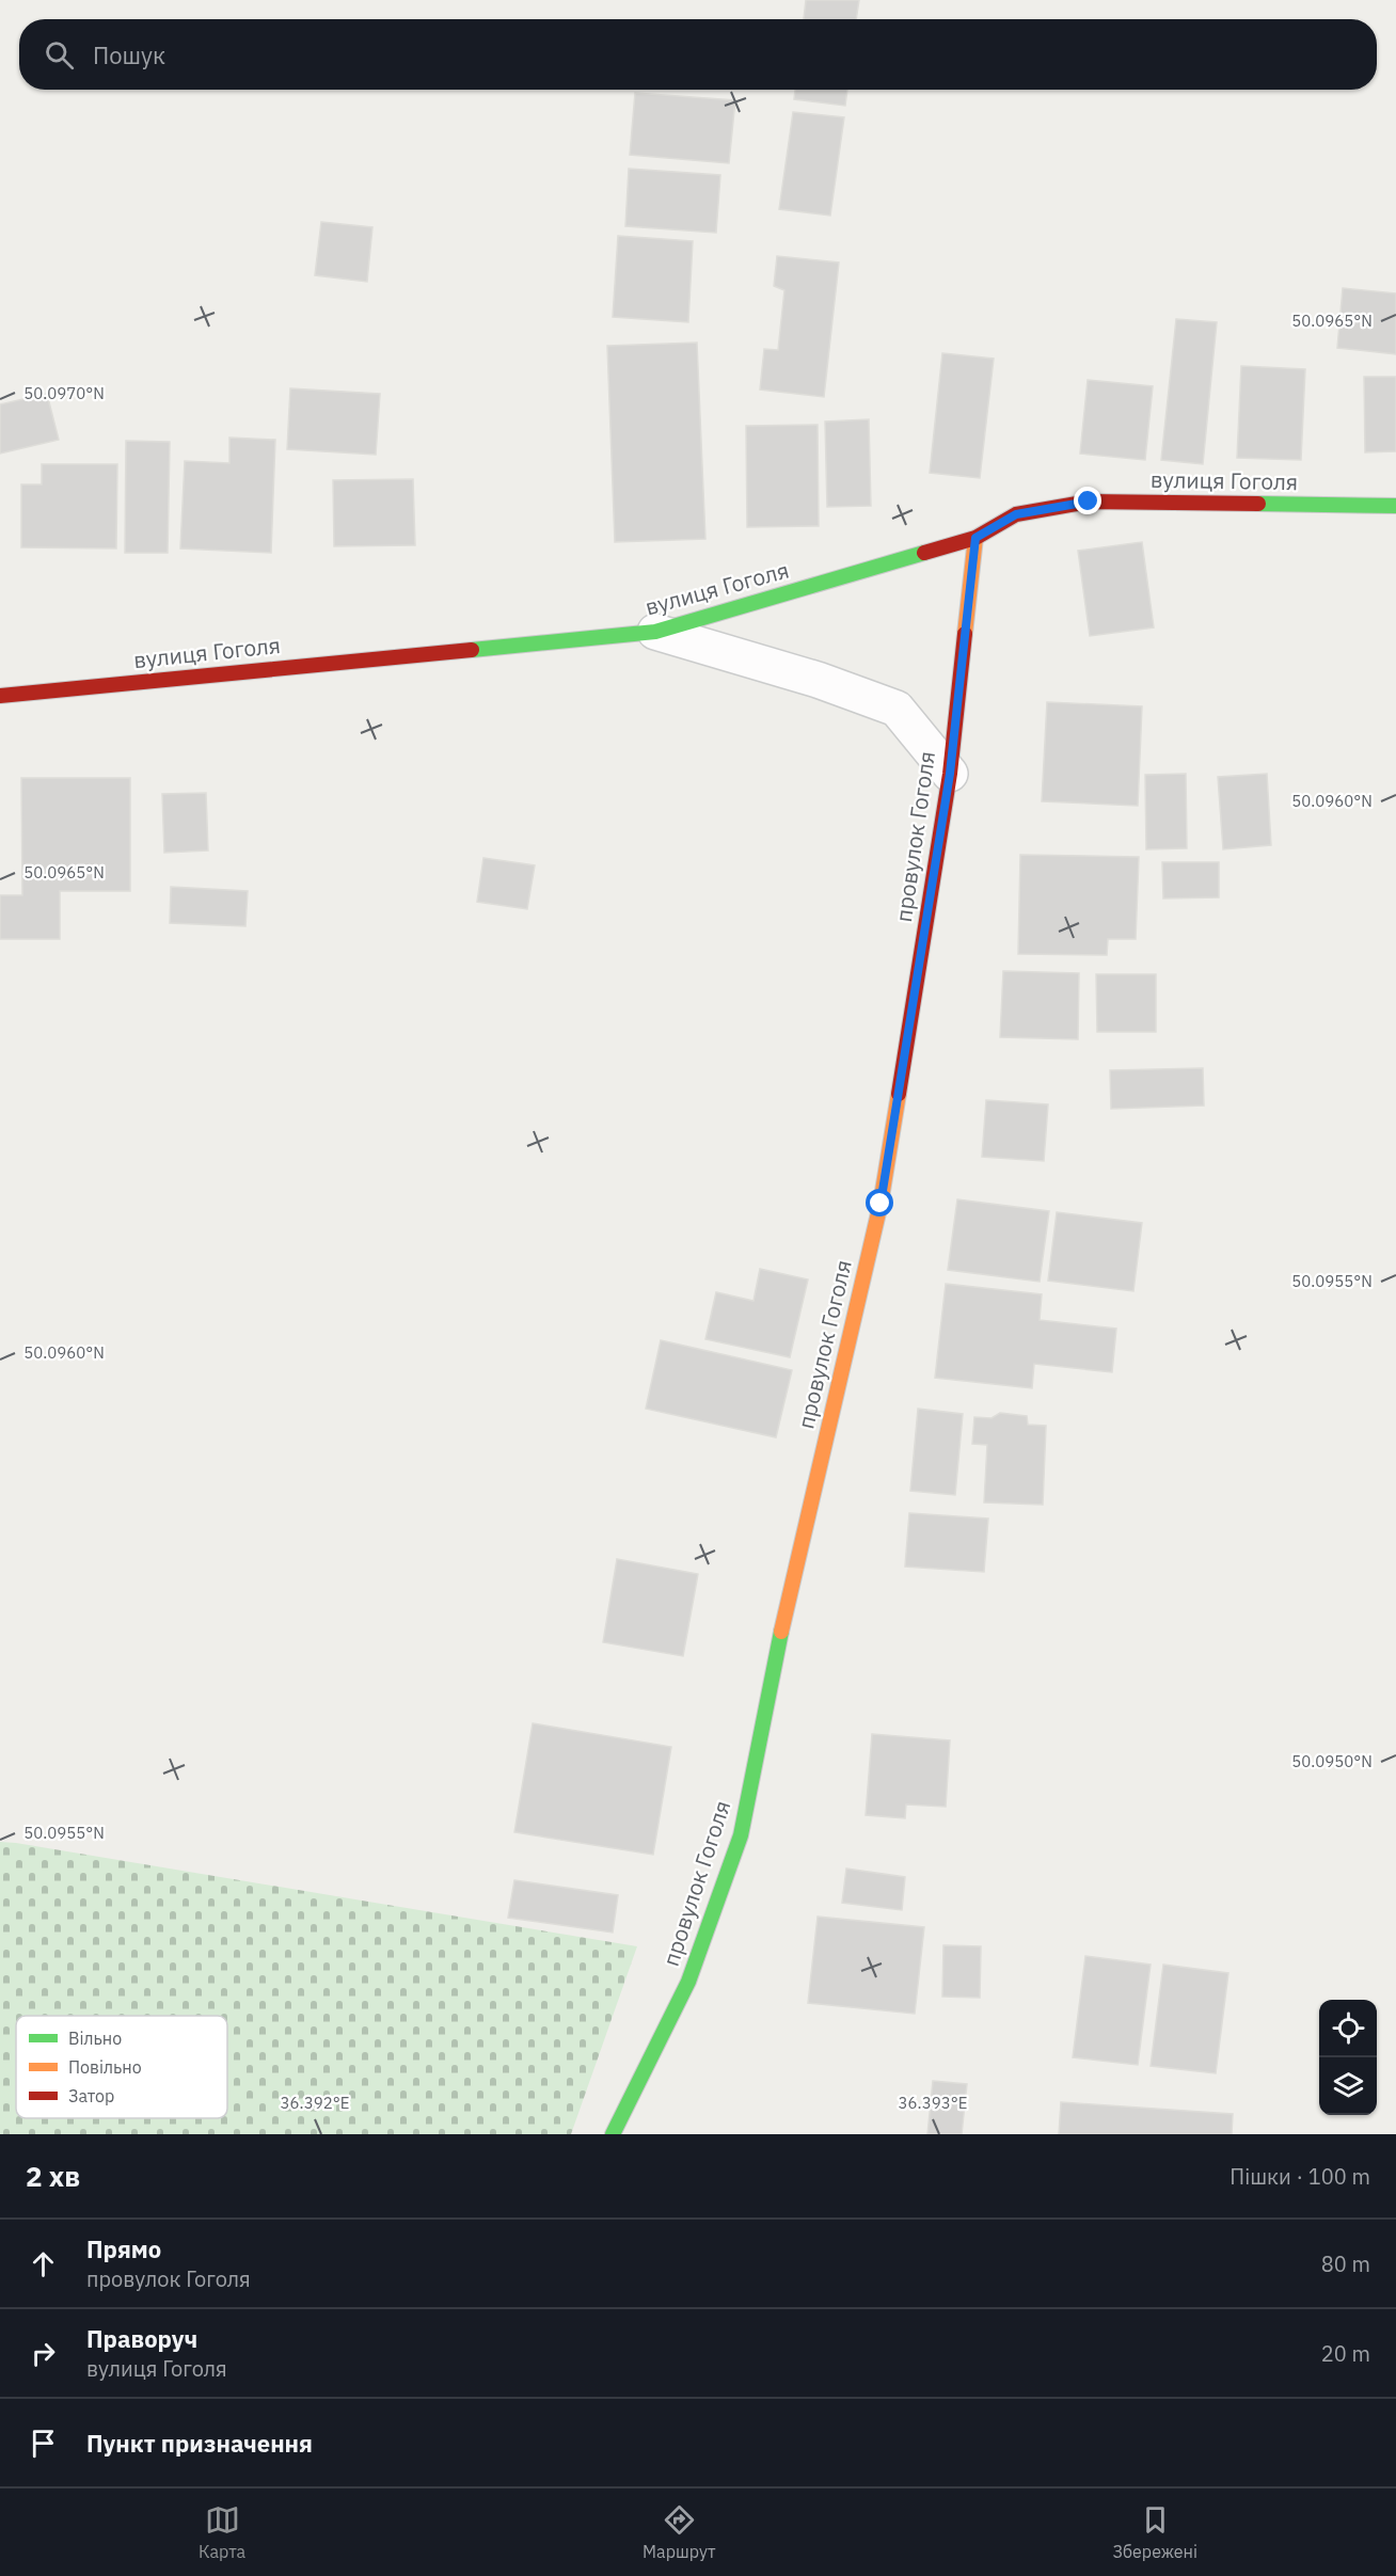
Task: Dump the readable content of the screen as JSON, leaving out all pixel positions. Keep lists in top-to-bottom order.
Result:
{
  "streets": {
    "street": ["вулиця Гоголя", "провулок Гоголя"]
  },
  "crossings": [
    ["вулиця Гоголя", "провулок Гоголя"]
  ],
  "legend": ["Вільно", "Повільно", "Затор"],
  "page": {
    "search": "Пошук",
    "heading": ["2 хв", "Пішки · 100 m"],
    "list": [
      ["Прямо", "провулок Гоголя", "80 m"],
      ["Праворуч", "вулиця Гоголя", "20 m"],
      "Пункт призначення"
    ],
    "nav": ["Карта", "Маршрут", "Збережені"]
  },
  "coordinates": [
    "50.0965°N",
    "50.0970°N",
    "50.0960°N",
    "50.0955°N",
    "50.0950°N",
    "36.392°E",
    "36.393°E"
  ]
}
